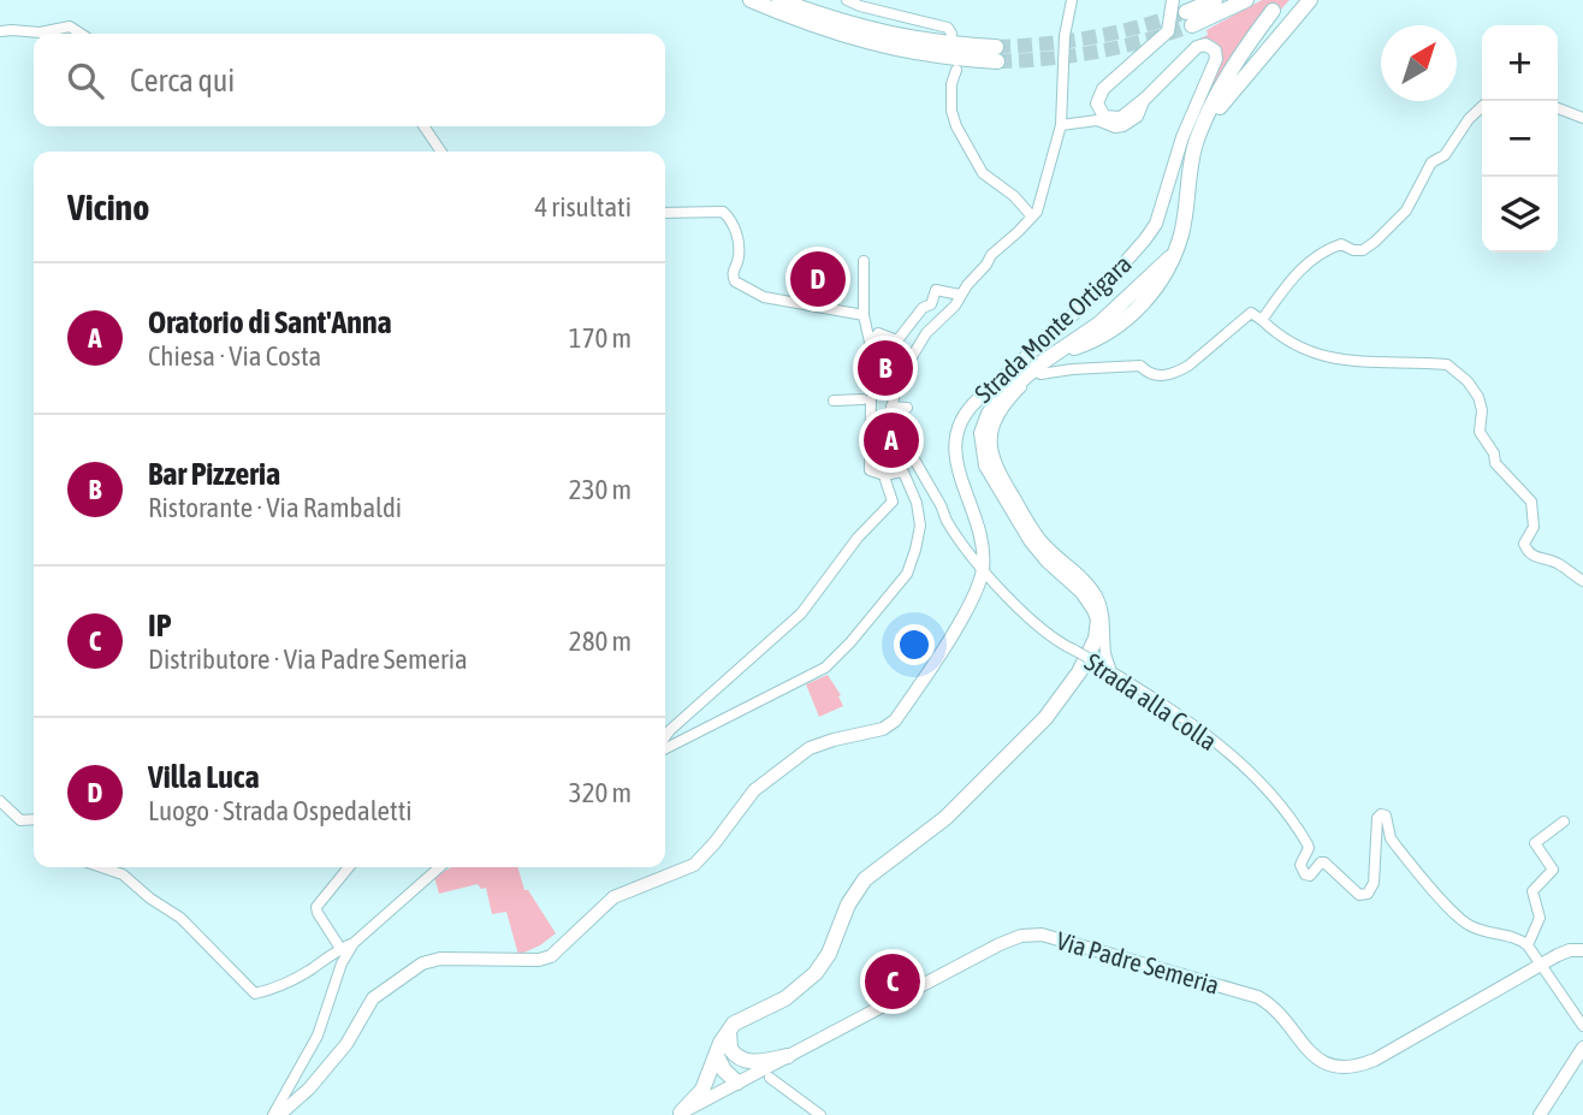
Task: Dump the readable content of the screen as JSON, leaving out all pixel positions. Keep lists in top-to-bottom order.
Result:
{
  "streets": {
    "main road": ["Strada Monte Ortigara", "Via Padre Semeria"],
    "street": ["Strada alla Colla"]
  },
  "crossings": [
    ["Strada Monte Ortigara", "Strada alla Colla"]
  ],
  "north": "top right",
  "page": {
    "map_buttons": ["+", "−"],
    "search": "Cerca qui",
    "heading": ["Vicino", "4 risultati"],
    "pins": [
      "D",
      "B",
      "A",
      "C"
    ],
    "list": [
      {
        "mark": "A",
        "name": "Oratorio di Sant'Anna",
        "note": "Chiesa · Via Costa",
        "value": "170 m"
      },
      {
        "mark": "B",
        "name": "Bar Pizzeria",
        "note": "Ristorante · Via Rambaldi",
        "value": "230 m"
      },
      {
        "mark": "C",
        "name": "IP",
        "note": "Distributore · Via Padre Semeria",
        "value": "280 m"
      },
      {
        "mark": "D",
        "name": "Villa Luca",
        "note": "Luogo · Strada Ospedaletti",
        "value": "320 m"
      }
    ]
  }
}
